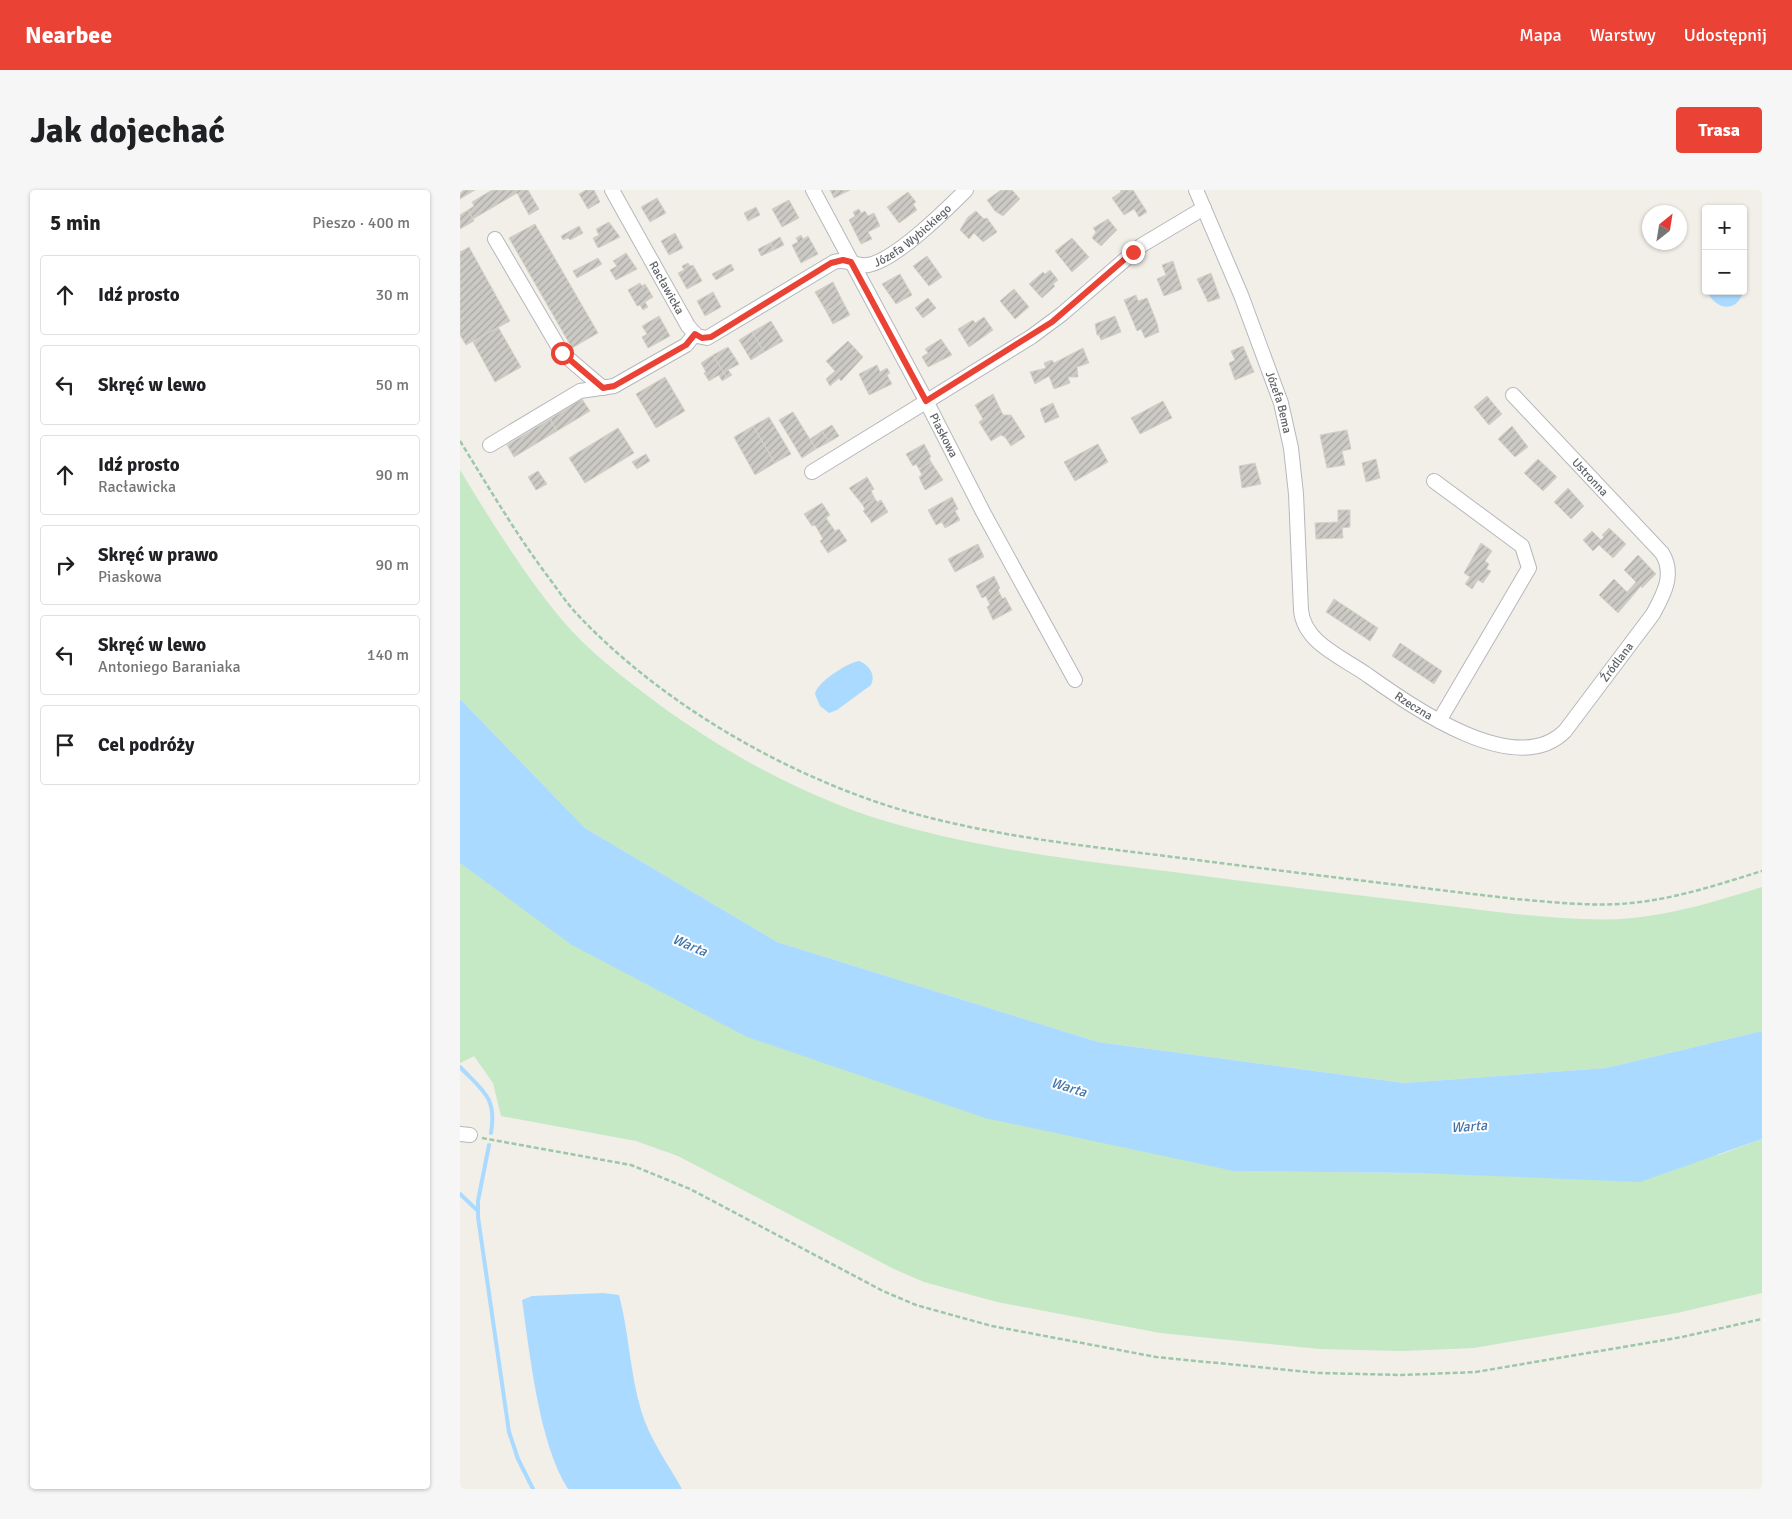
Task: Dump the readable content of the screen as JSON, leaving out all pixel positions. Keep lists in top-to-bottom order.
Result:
{
  "streets": {
    "street": [
      "Józefa Wybickiego",
      "Racławicka",
      "Józefa Bema",
      "Piaskowa",
      "Ustronna",
      "Źródlana",
      "Rzeczna"
    ]
  },
  "crossings": [
    ["Józefa Wybickiego", "Piaskowa"],
    ["Józefa Bema", "Rzeczna"],
    ["Ustronna", "Źródlana"],
    ["Źródlana", "Rzeczna"]
  ],
  "water": ["Warta"],
  "north": "top right",
  "page": {
    "header": "Nearbee",
    "nav": ["Mapa", "Warstwy", "Udostępnij"],
    "buttons": "Trasa",
    "title": "Jak dojechać",
    "heading": ["5 min", "Pieszo · 400 m"],
    "map_buttons": ["+", "−"],
    "list": [
      ["Idź prosto", "30 m"],
      ["Skręć w lewo", "50 m"],
      ["Idź prosto", "Racławicka", "90 m"],
      ["Skręć w prawo", "Piaskowa", "90 m"],
      ["Skręć w lewo", "Antoniego Baraniaka", "140 m"],
      "Cel podróży"
    ]
  }
}
